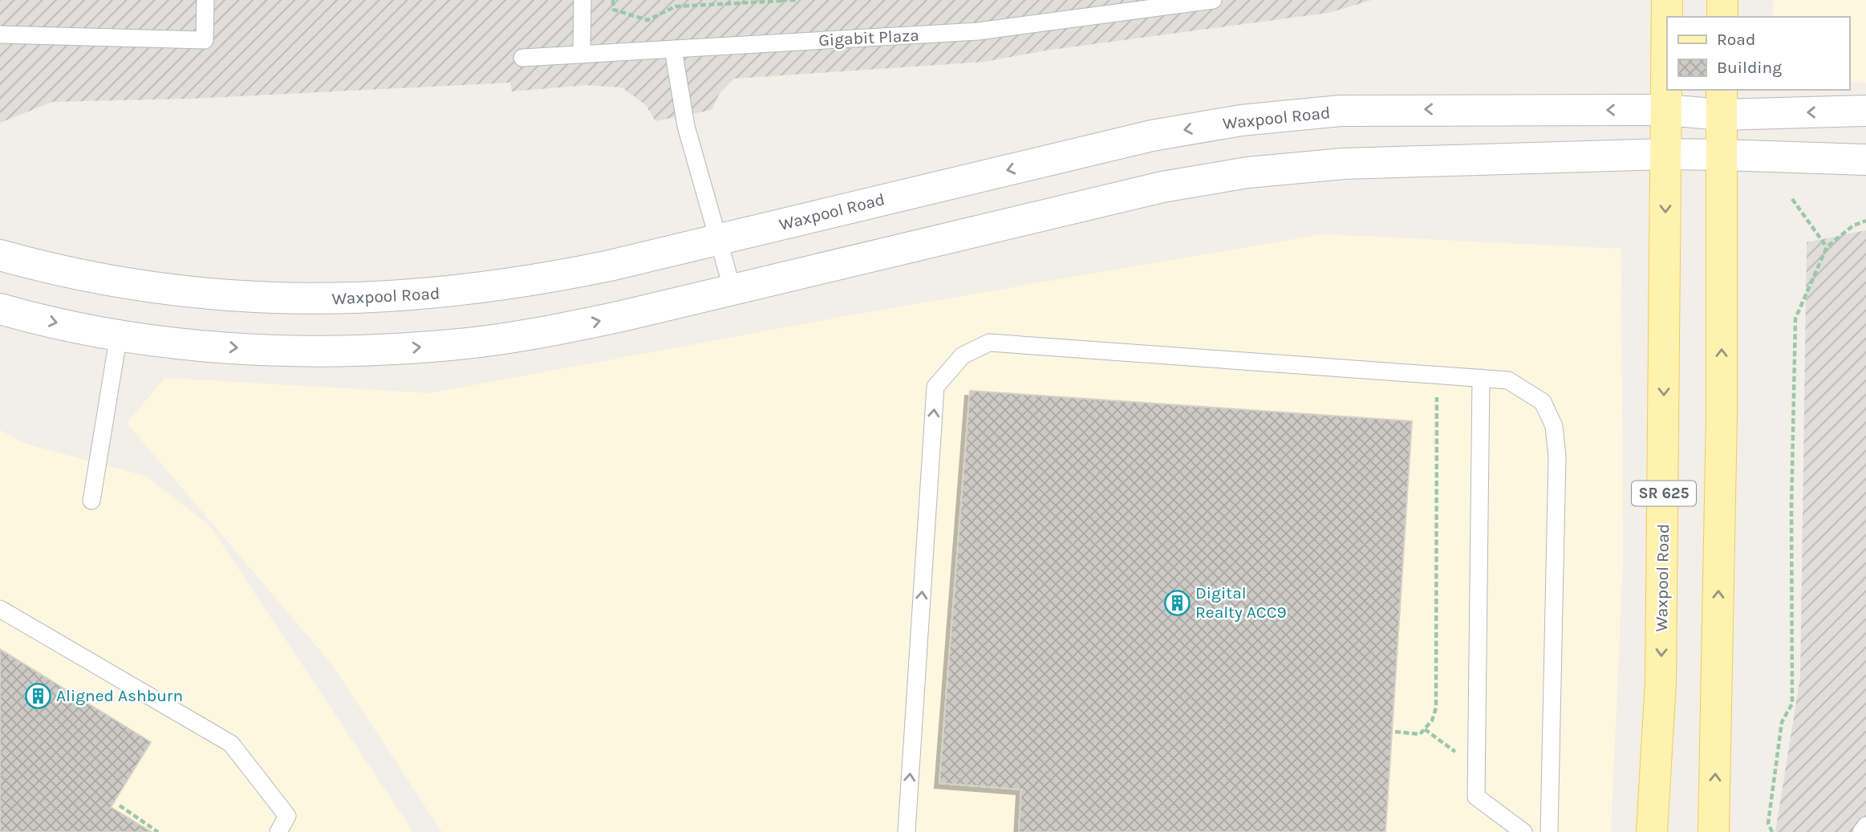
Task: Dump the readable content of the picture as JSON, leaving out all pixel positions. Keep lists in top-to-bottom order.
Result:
{
  "streets": {
    "main road": ["Waxpool Road", "SR 625"],
    "lane": ["Gigabit Plaza"]
  },
  "crossings": [
    ["Waxpool Road", "SR 625"]
  ],
  "places": {
    "building": ["Digital Realty ACC9", "Aligned Ashburn"]
  },
  "legend": ["Road", "Building"]
}
